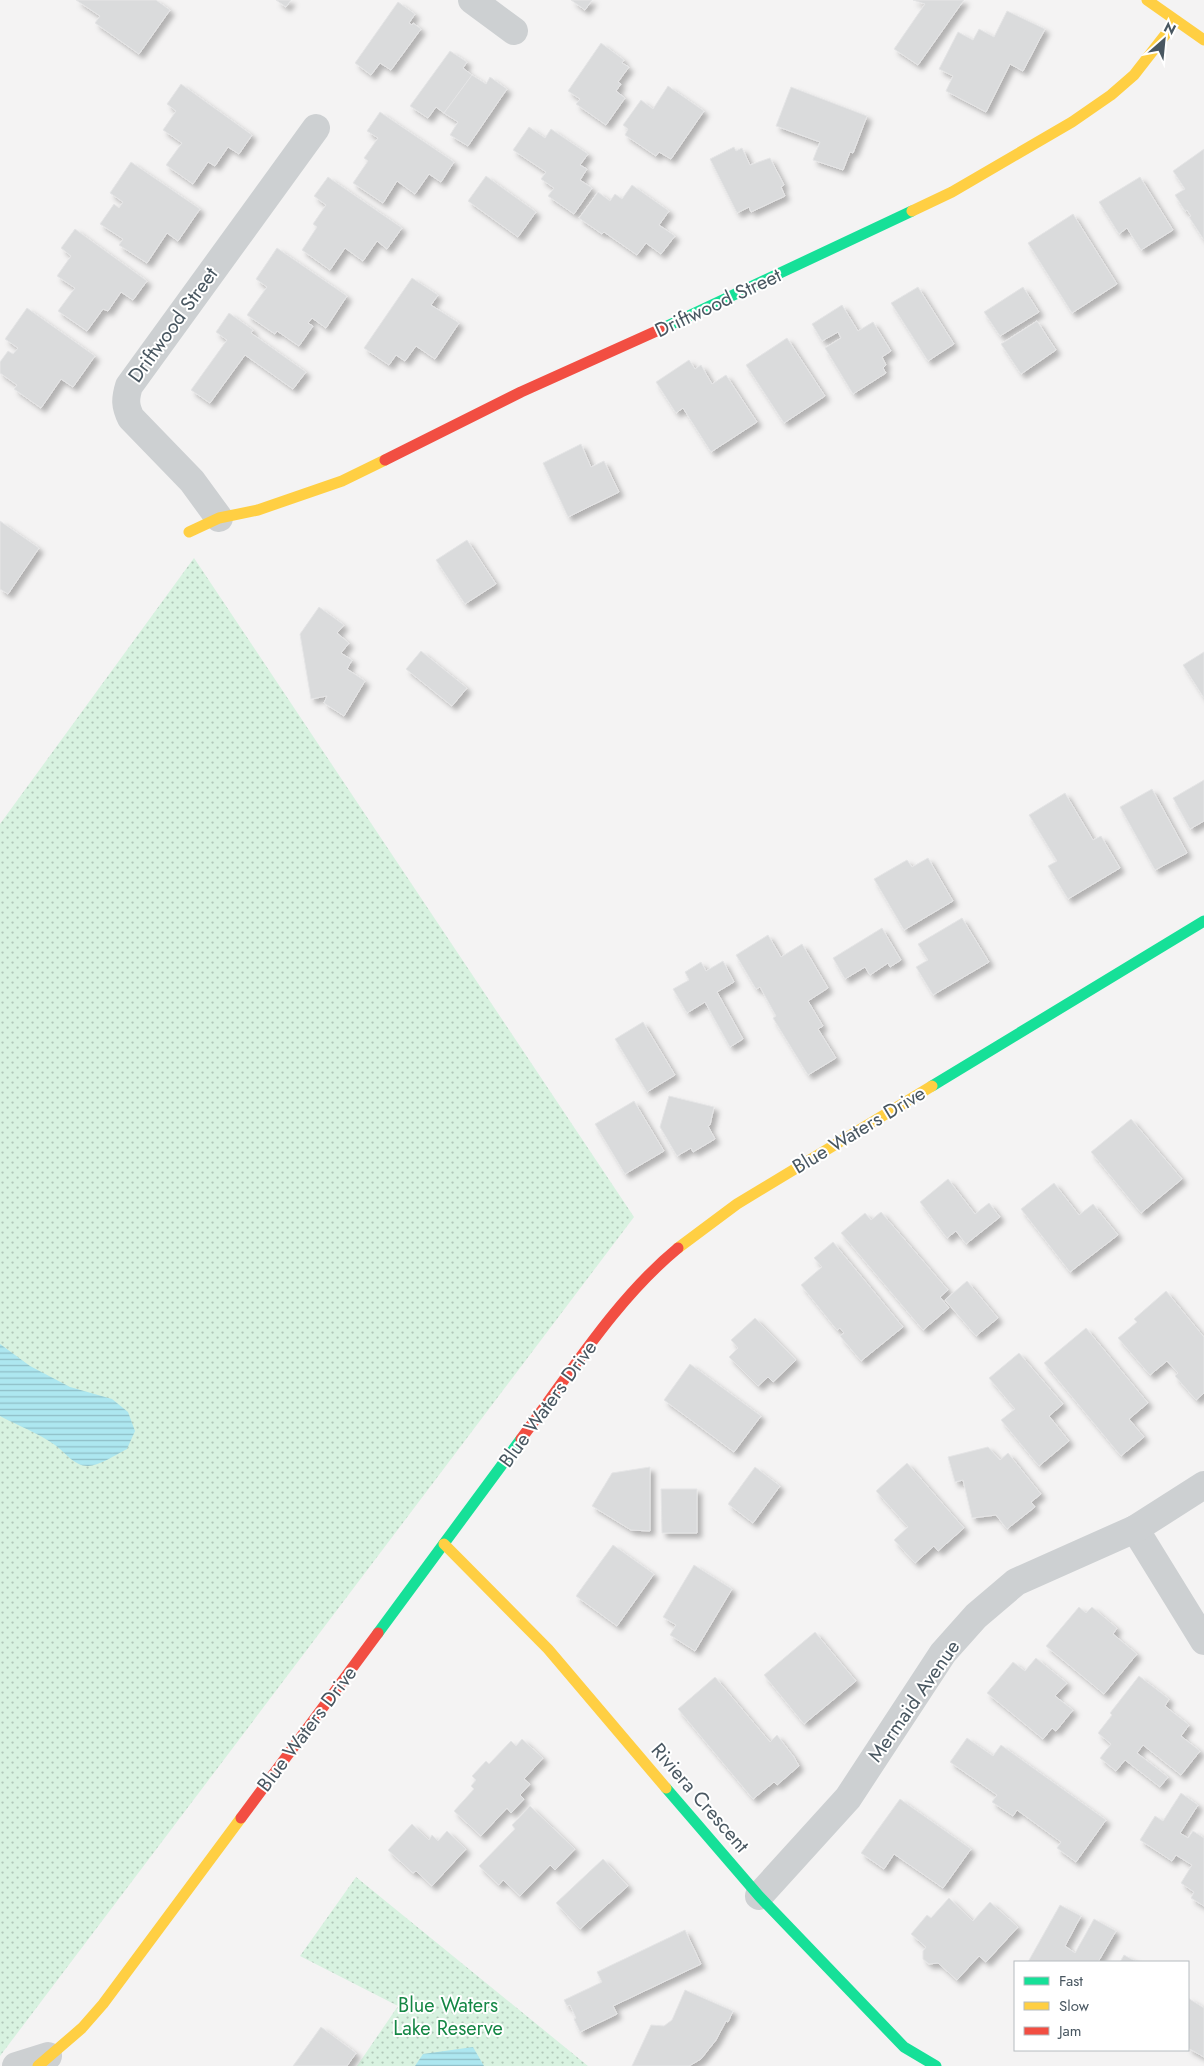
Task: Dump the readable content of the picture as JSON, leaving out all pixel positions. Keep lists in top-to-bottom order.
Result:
{
  "streets": {
    "street": [
      "Driftwood Street",
      "Blue Waters Drive",
      "Mermaid Avenue",
      "Riviera Crescent"
    ]
  },
  "crossings": [
    ["Blue Waters Drive", "Riviera Crescent"],
    ["Mermaid Avenue", "Riviera Crescent"]
  ],
  "parks": ["Blue Waters Lake Reserve"],
  "legend": ["Fast", "Slow", "Jam"],
  "north": "top right"
}
